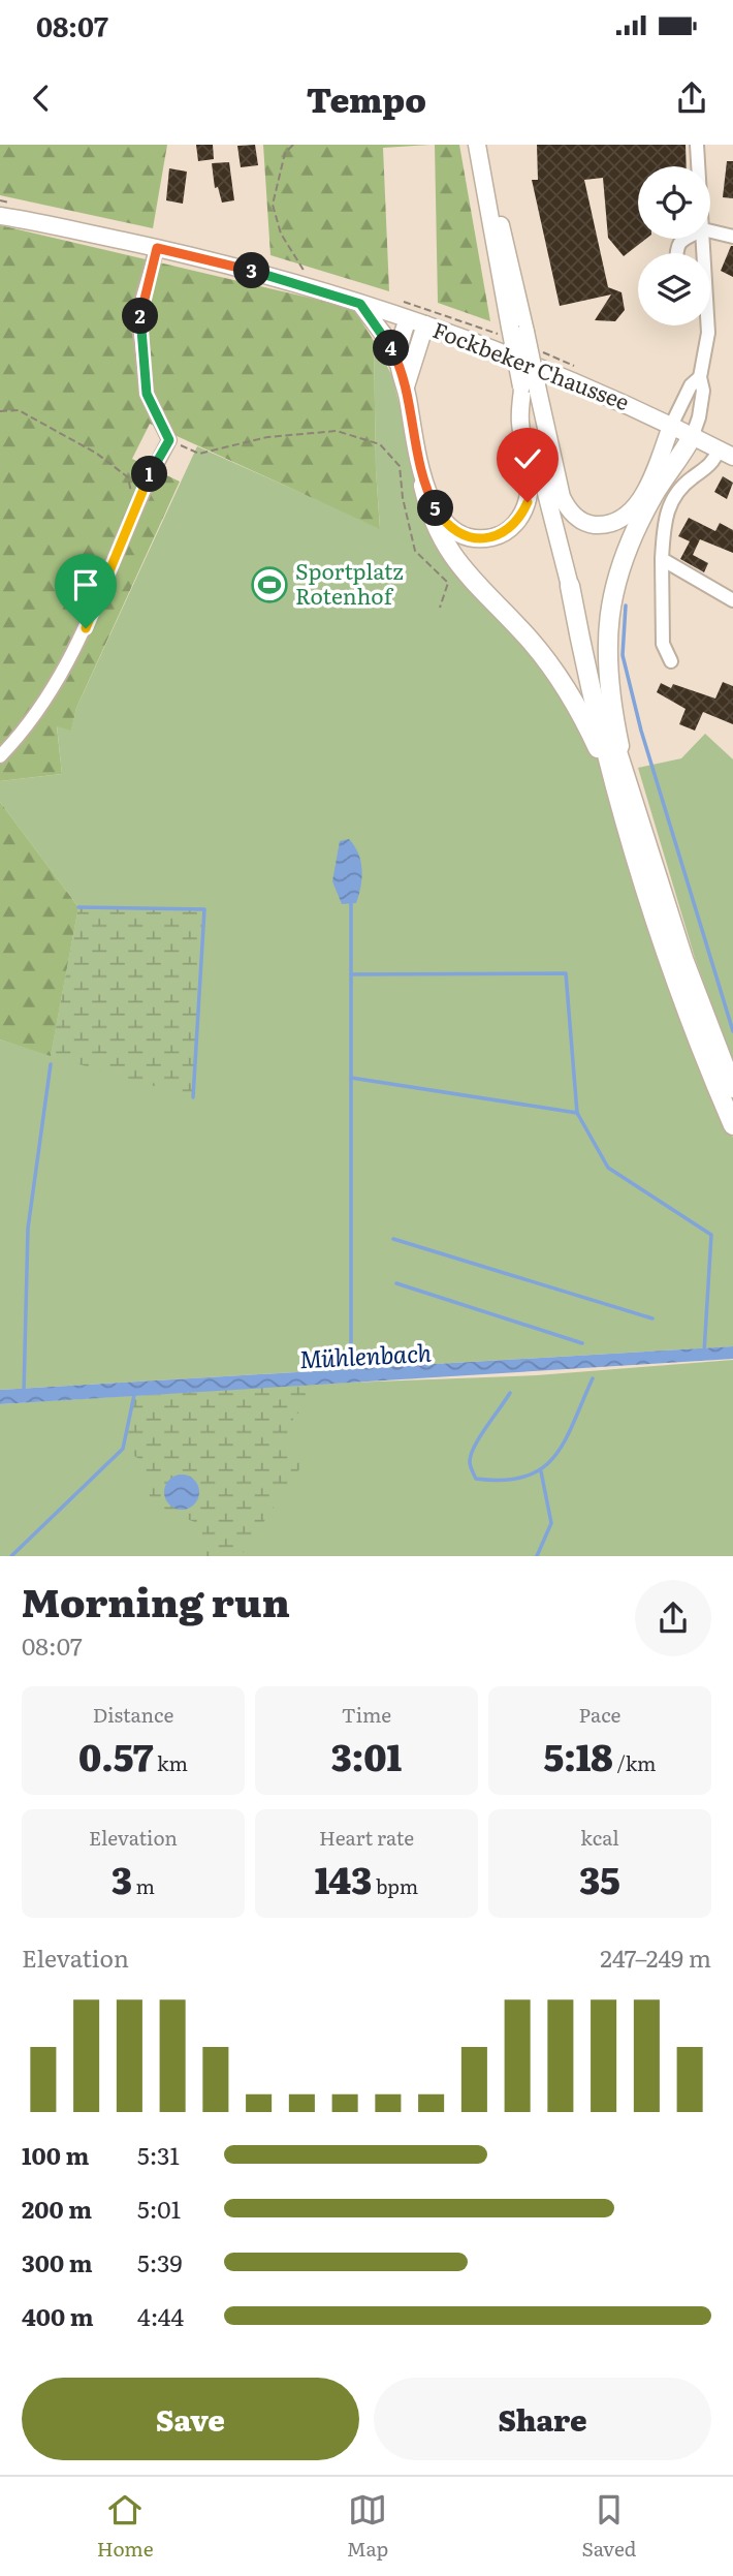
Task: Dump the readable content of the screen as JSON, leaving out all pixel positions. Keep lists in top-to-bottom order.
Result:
{
  "streets": {
    "main road": ["Fockbeker Chaussee"]
  },
  "water": ["Mühlenbach"],
  "places": {
    "sports": ["Sportplatz Rotenhof"]
  },
  "page": {
    "status": "08:07",
    "header": "Tempo",
    "pins": [
      "3",
      "2",
      "4",
      "1",
      "5"
    ],
    "heading": ["Morning run", "08:07"],
    "stats": [
      ["Distance", "0.57 km"],
      ["Time", "3:01"],
      ["Pace", "5:18 /km"],
      ["Elevation", "3 m"],
      ["Heart rate", "143 bpm"],
      ["kcal", "35"]
    ],
    "chart": ["Elevation", "247–249 m"],
    "list": [
      {
        "name": "100 m",
        "note": "5:31"
      },
      {
        "name": "200 m",
        "note": "5:01"
      },
      {
        "name": "300 m",
        "note": "5:39"
      },
      {
        "name": "400 m",
        "note": "4:44"
      }
    ],
    "buttons": ["Save", "Share"],
    "tabs": ["Home", "Map", "Saved"]
  }
}
